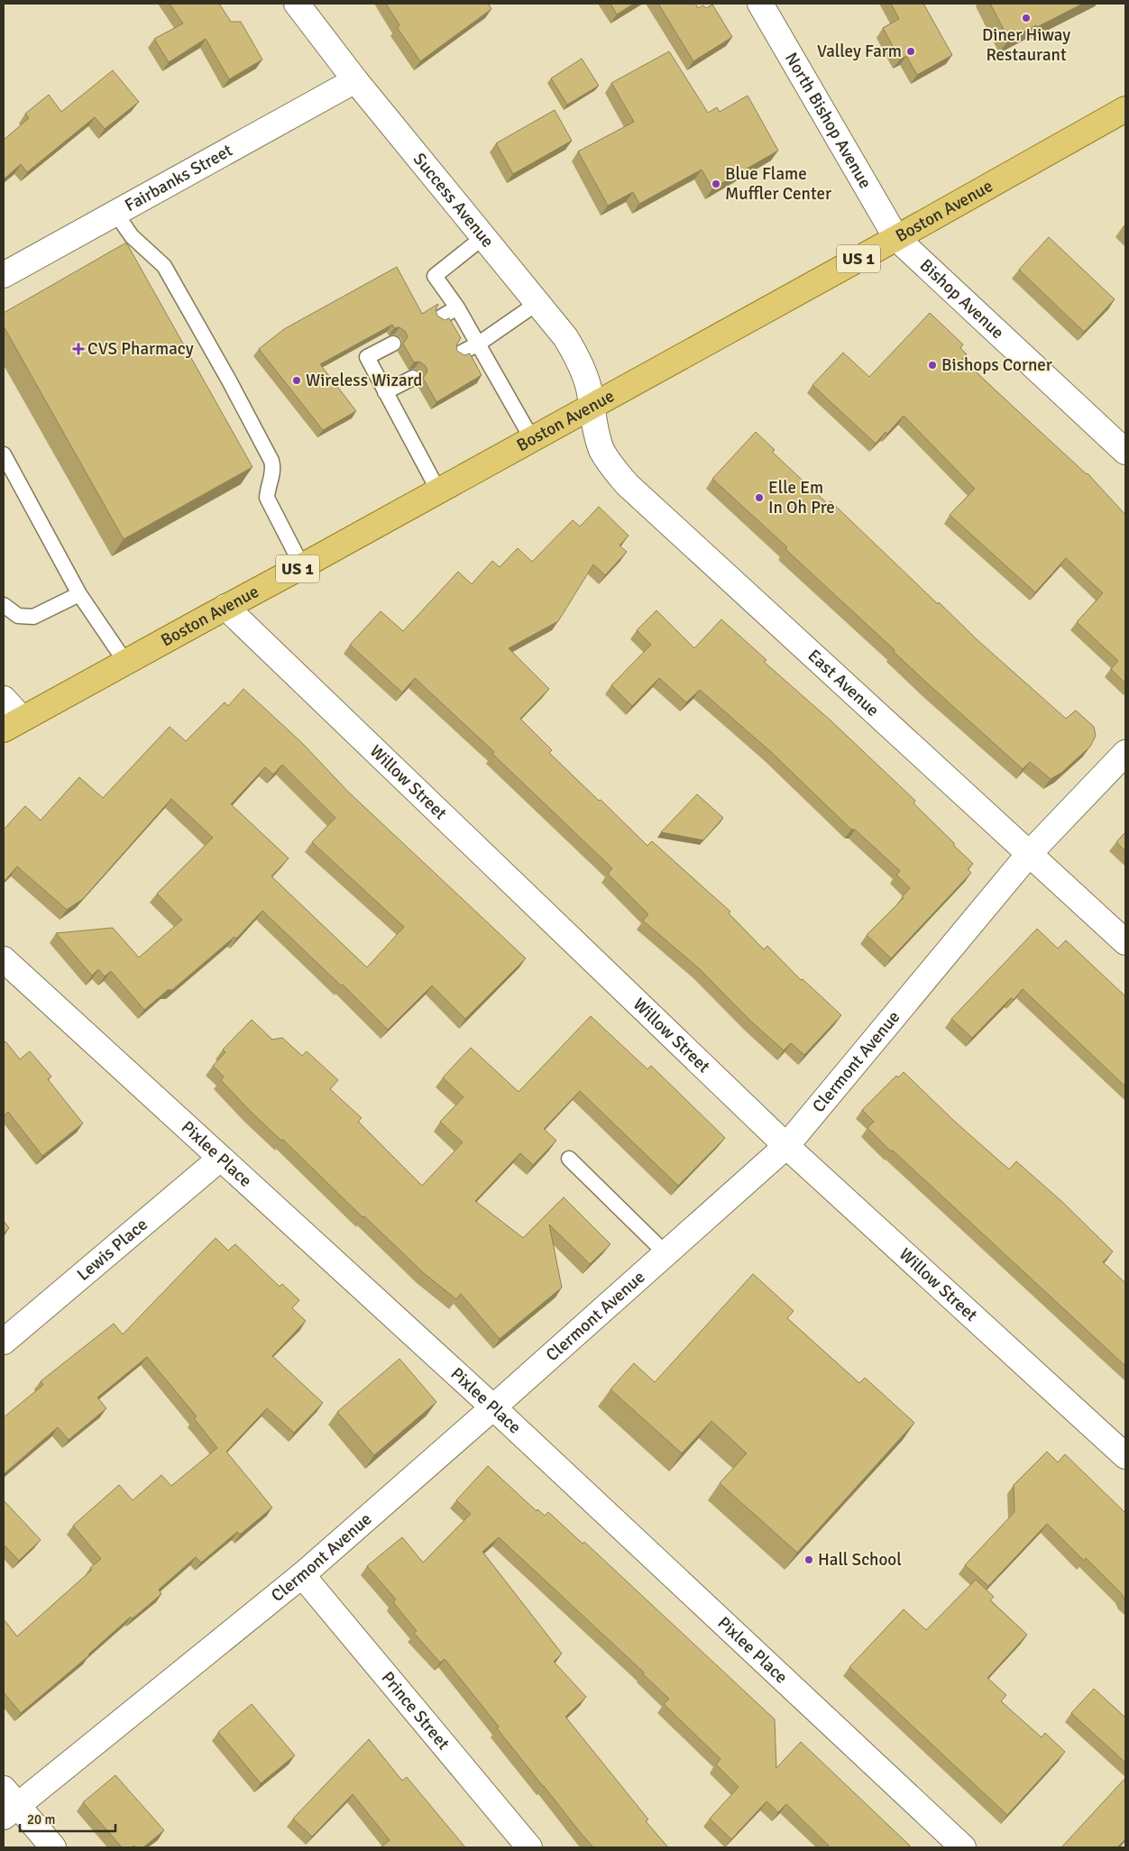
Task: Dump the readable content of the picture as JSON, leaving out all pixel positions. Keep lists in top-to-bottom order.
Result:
{
  "streets": {
    "main road": ["Boston Avenue", "US 1"],
    "street": [
      "North Bishop Avenue",
      "Fairbanks Street",
      "Success Avenue",
      "Bishop Avenue",
      "East Avenue",
      "Willow Street",
      "Clermont Avenue",
      "Pixlee Place",
      "Lewis Place",
      "Prince Street"
    ]
  },
  "crossings": [
    ["North Bishop Avenue", "Boston Avenue"],
    ["North Bishop Avenue", "Bishop Avenue"],
    ["Fairbanks Street", "Success Avenue"],
    ["Success Avenue", "Boston Avenue"],
    ["Success Avenue", "East Avenue"],
    ["Boston Avenue", "Bishop Avenue"],
    ["Boston Avenue", "East Avenue"],
    ["Boston Avenue", "Willow Street"],
    ["East Avenue", "Clermont Avenue"],
    ["Willow Street", "Clermont Avenue"],
    ["Clermont Avenue", "Pixlee Place"],
    ["Clermont Avenue", "Prince Street"],
    ["Pixlee Place", "Lewis Place"]
  ],
  "places": {
    "other": [
      "Diner Hiway Restaurant",
      "Valley Farm",
      "Blue Flame Muffler Center",
      "Bishops Corner",
      "Wireless Wizard",
      "Elle Em In Oh Pre",
      "Hall School"
    ],
    "health": ["CVS Pharmacy"]
  },
  "scale_bar": "20 m"
}
